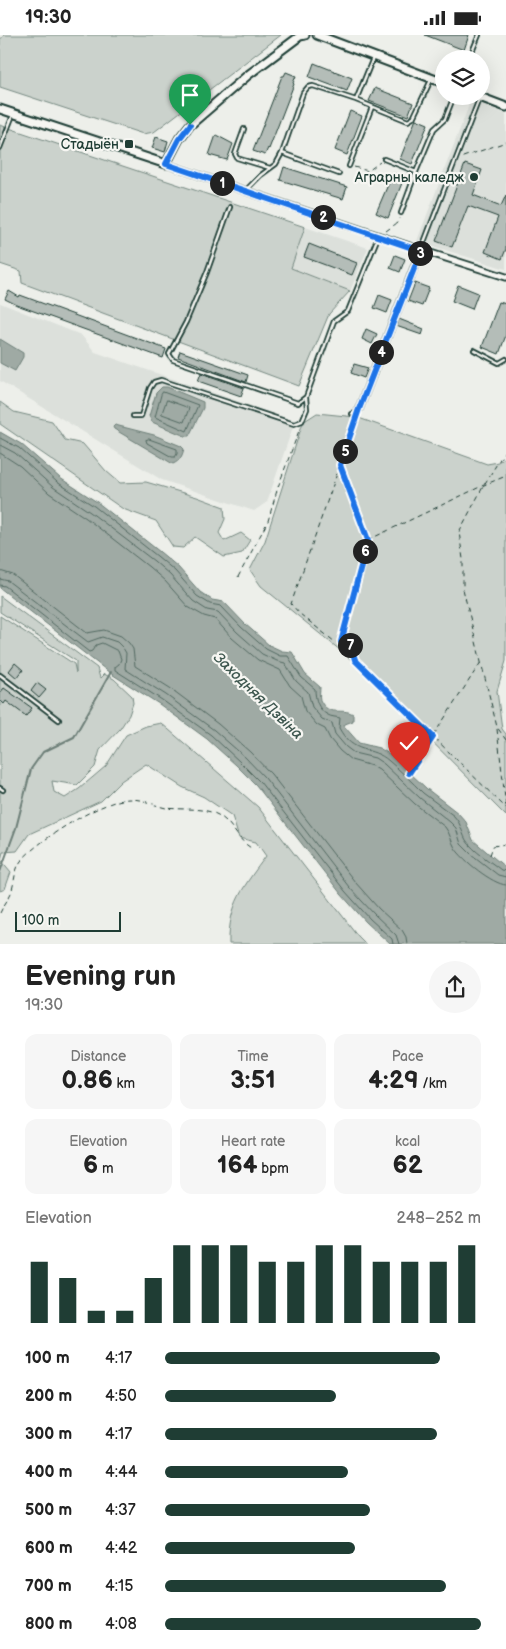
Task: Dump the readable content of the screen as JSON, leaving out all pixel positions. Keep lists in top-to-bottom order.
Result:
{
  "water": ["Заходняя Дзвіна"],
  "places": {
    "transit": ["Стадыён"],
    "other": ["Аграрны каледж"]
  },
  "scale_bar": "100 m",
  "page": {
    "status": "19:30",
    "pins": [
      "1",
      "2",
      "3",
      "4",
      "5",
      "6",
      "7"
    ],
    "scale": "100 m",
    "heading": ["Evening run", "19:30"],
    "stats": [
      ["Distance", "0.86 km"],
      ["Time", "3:51"],
      ["Pace", "4:29 /km"],
      ["Elevation", "6 m"],
      ["Heart rate", "164 bpm"],
      ["kcal", "62"]
    ],
    "chart": ["Elevation", "248–252 m"],
    "list": [
      {
        "name": "100 m",
        "note": "4:17"
      },
      {
        "name": "200 m",
        "note": "4:50"
      },
      {
        "name": "300 m",
        "note": "4:17"
      },
      {
        "name": "400 m",
        "note": "4:44"
      },
      {
        "name": "500 m",
        "note": "4:37"
      },
      {
        "name": "600 m",
        "note": "4:42"
      },
      {
        "name": "700 m",
        "note": "4:15"
      },
      {
        "name": "800 m",
        "note": "4:08"
      }
    ]
  }
}
